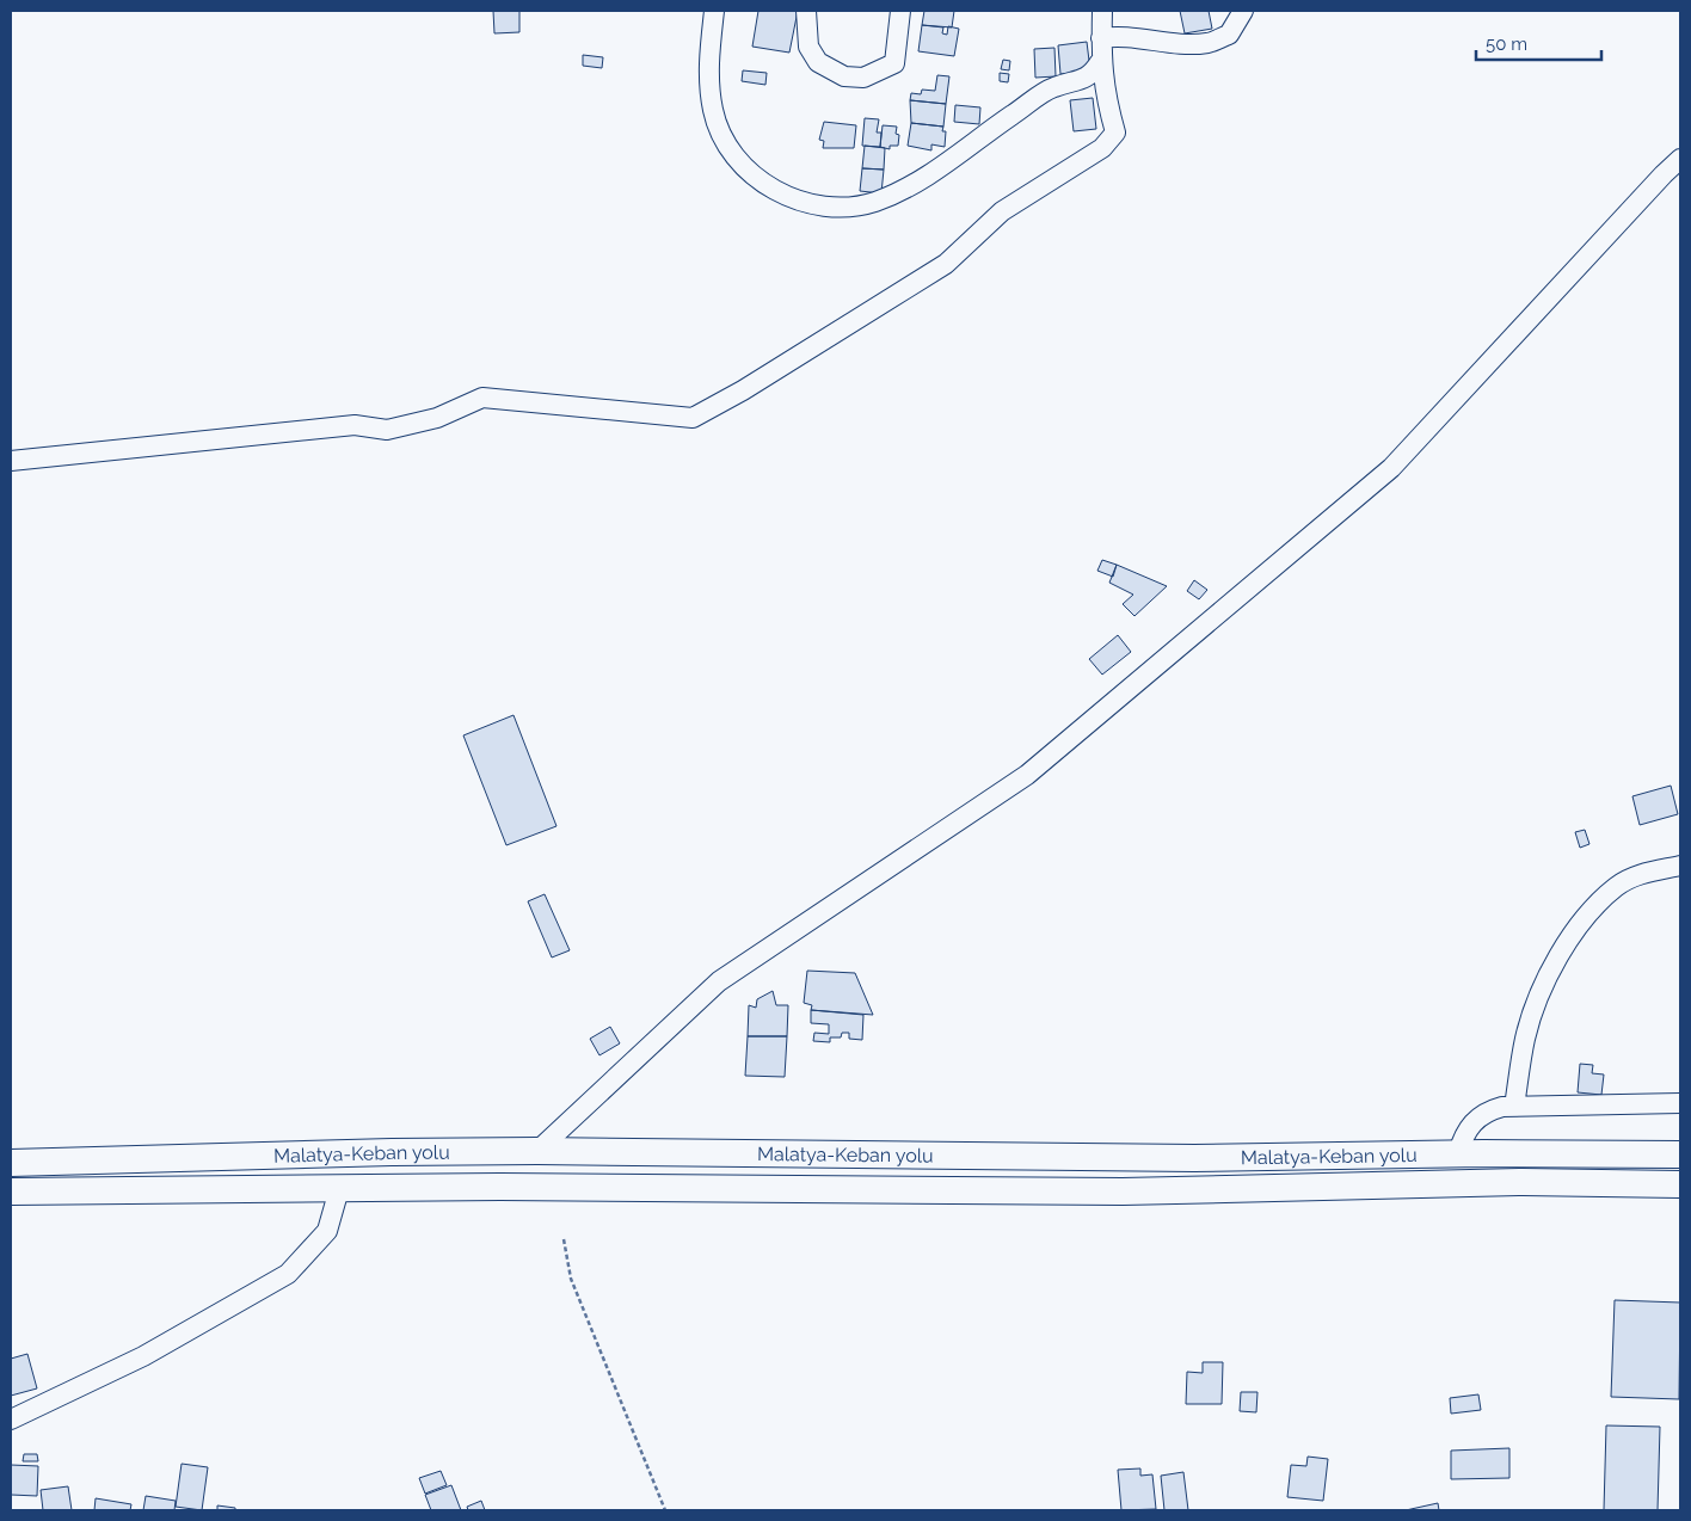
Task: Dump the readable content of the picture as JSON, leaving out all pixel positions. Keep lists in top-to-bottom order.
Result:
{
  "streets": {
    "highway": ["Malatya-Keban yolu"]
  },
  "scale_bar": "50 m"
}
